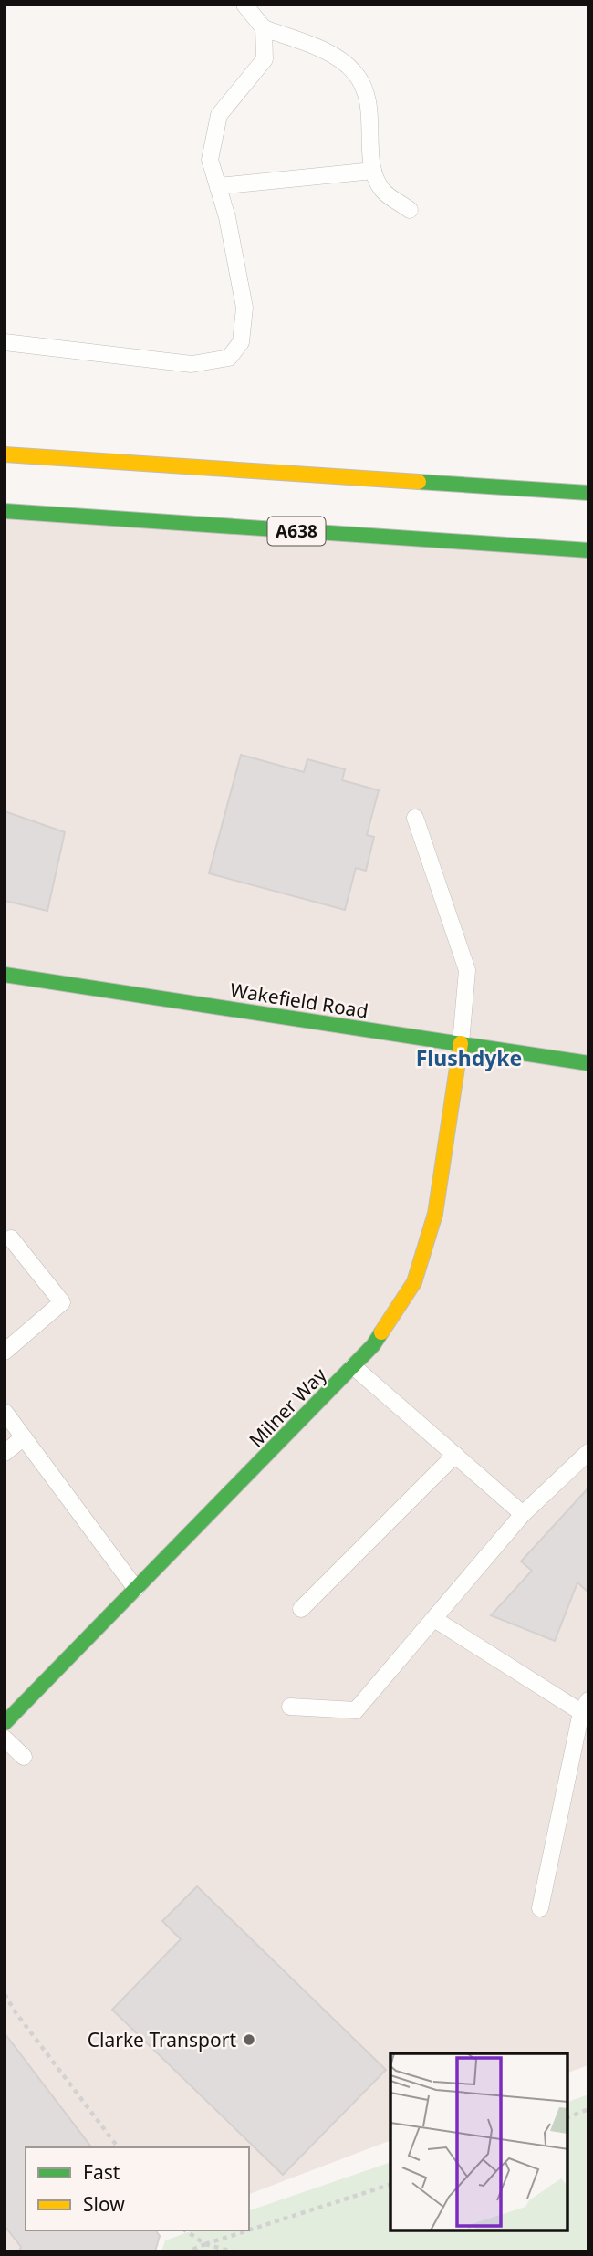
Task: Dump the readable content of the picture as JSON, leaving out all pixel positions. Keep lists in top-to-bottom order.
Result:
{
  "streets": {
    "main road": ["A638", "Wakefield Road", "Milner Way"]
  },
  "crossings": [
    ["Wakefield Road", "Milner Way"]
  ],
  "districts": ["Flushdyke"],
  "places": ["Clarke Transport"],
  "legend": ["Fast", "Slow"]
}
